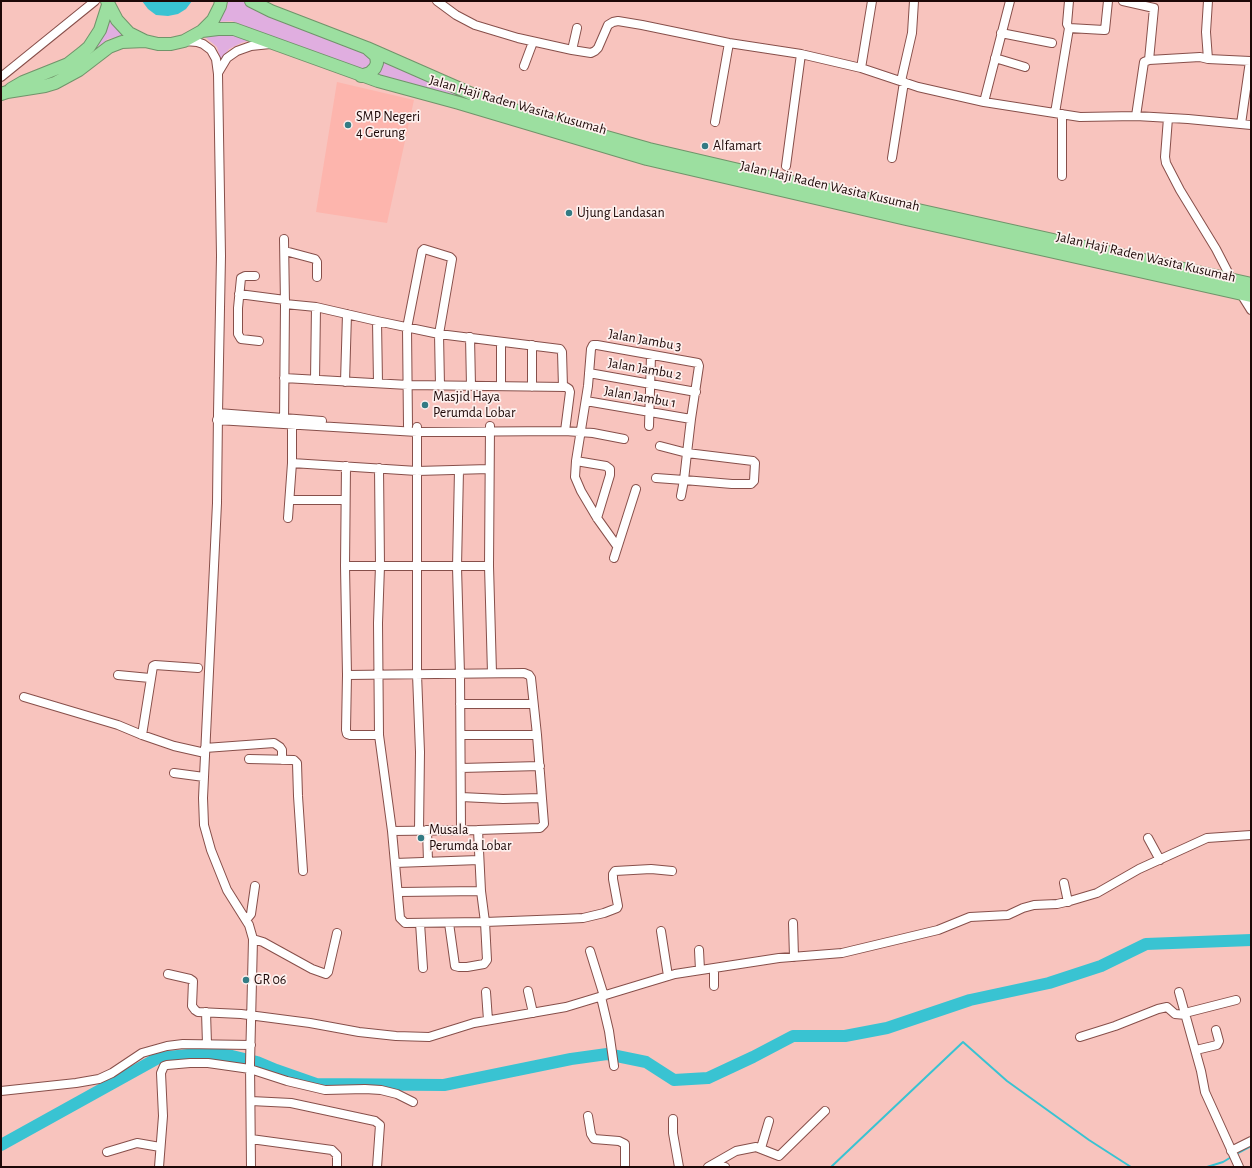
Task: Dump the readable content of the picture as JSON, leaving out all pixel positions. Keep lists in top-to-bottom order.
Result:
{
  "streets": {
    "highway": ["Jalan Haji Raden Wasita Kusumah"],
    "street": ["Jalan Jambu 3", "Jalan Jambu 2", "Jalan Jambu 1"]
  },
  "crossings": [
    ["Jalan Jambu 3", "Jalan Jambu 2"]
  ],
  "places": [
    "SMP Negeri 4 Gerung",
    "Alfamart",
    "Ujung Landasan",
    "Masjid Haya Perumda Lobar",
    "Musala Perumda Lobar",
    "GR 06"
  ]
}
